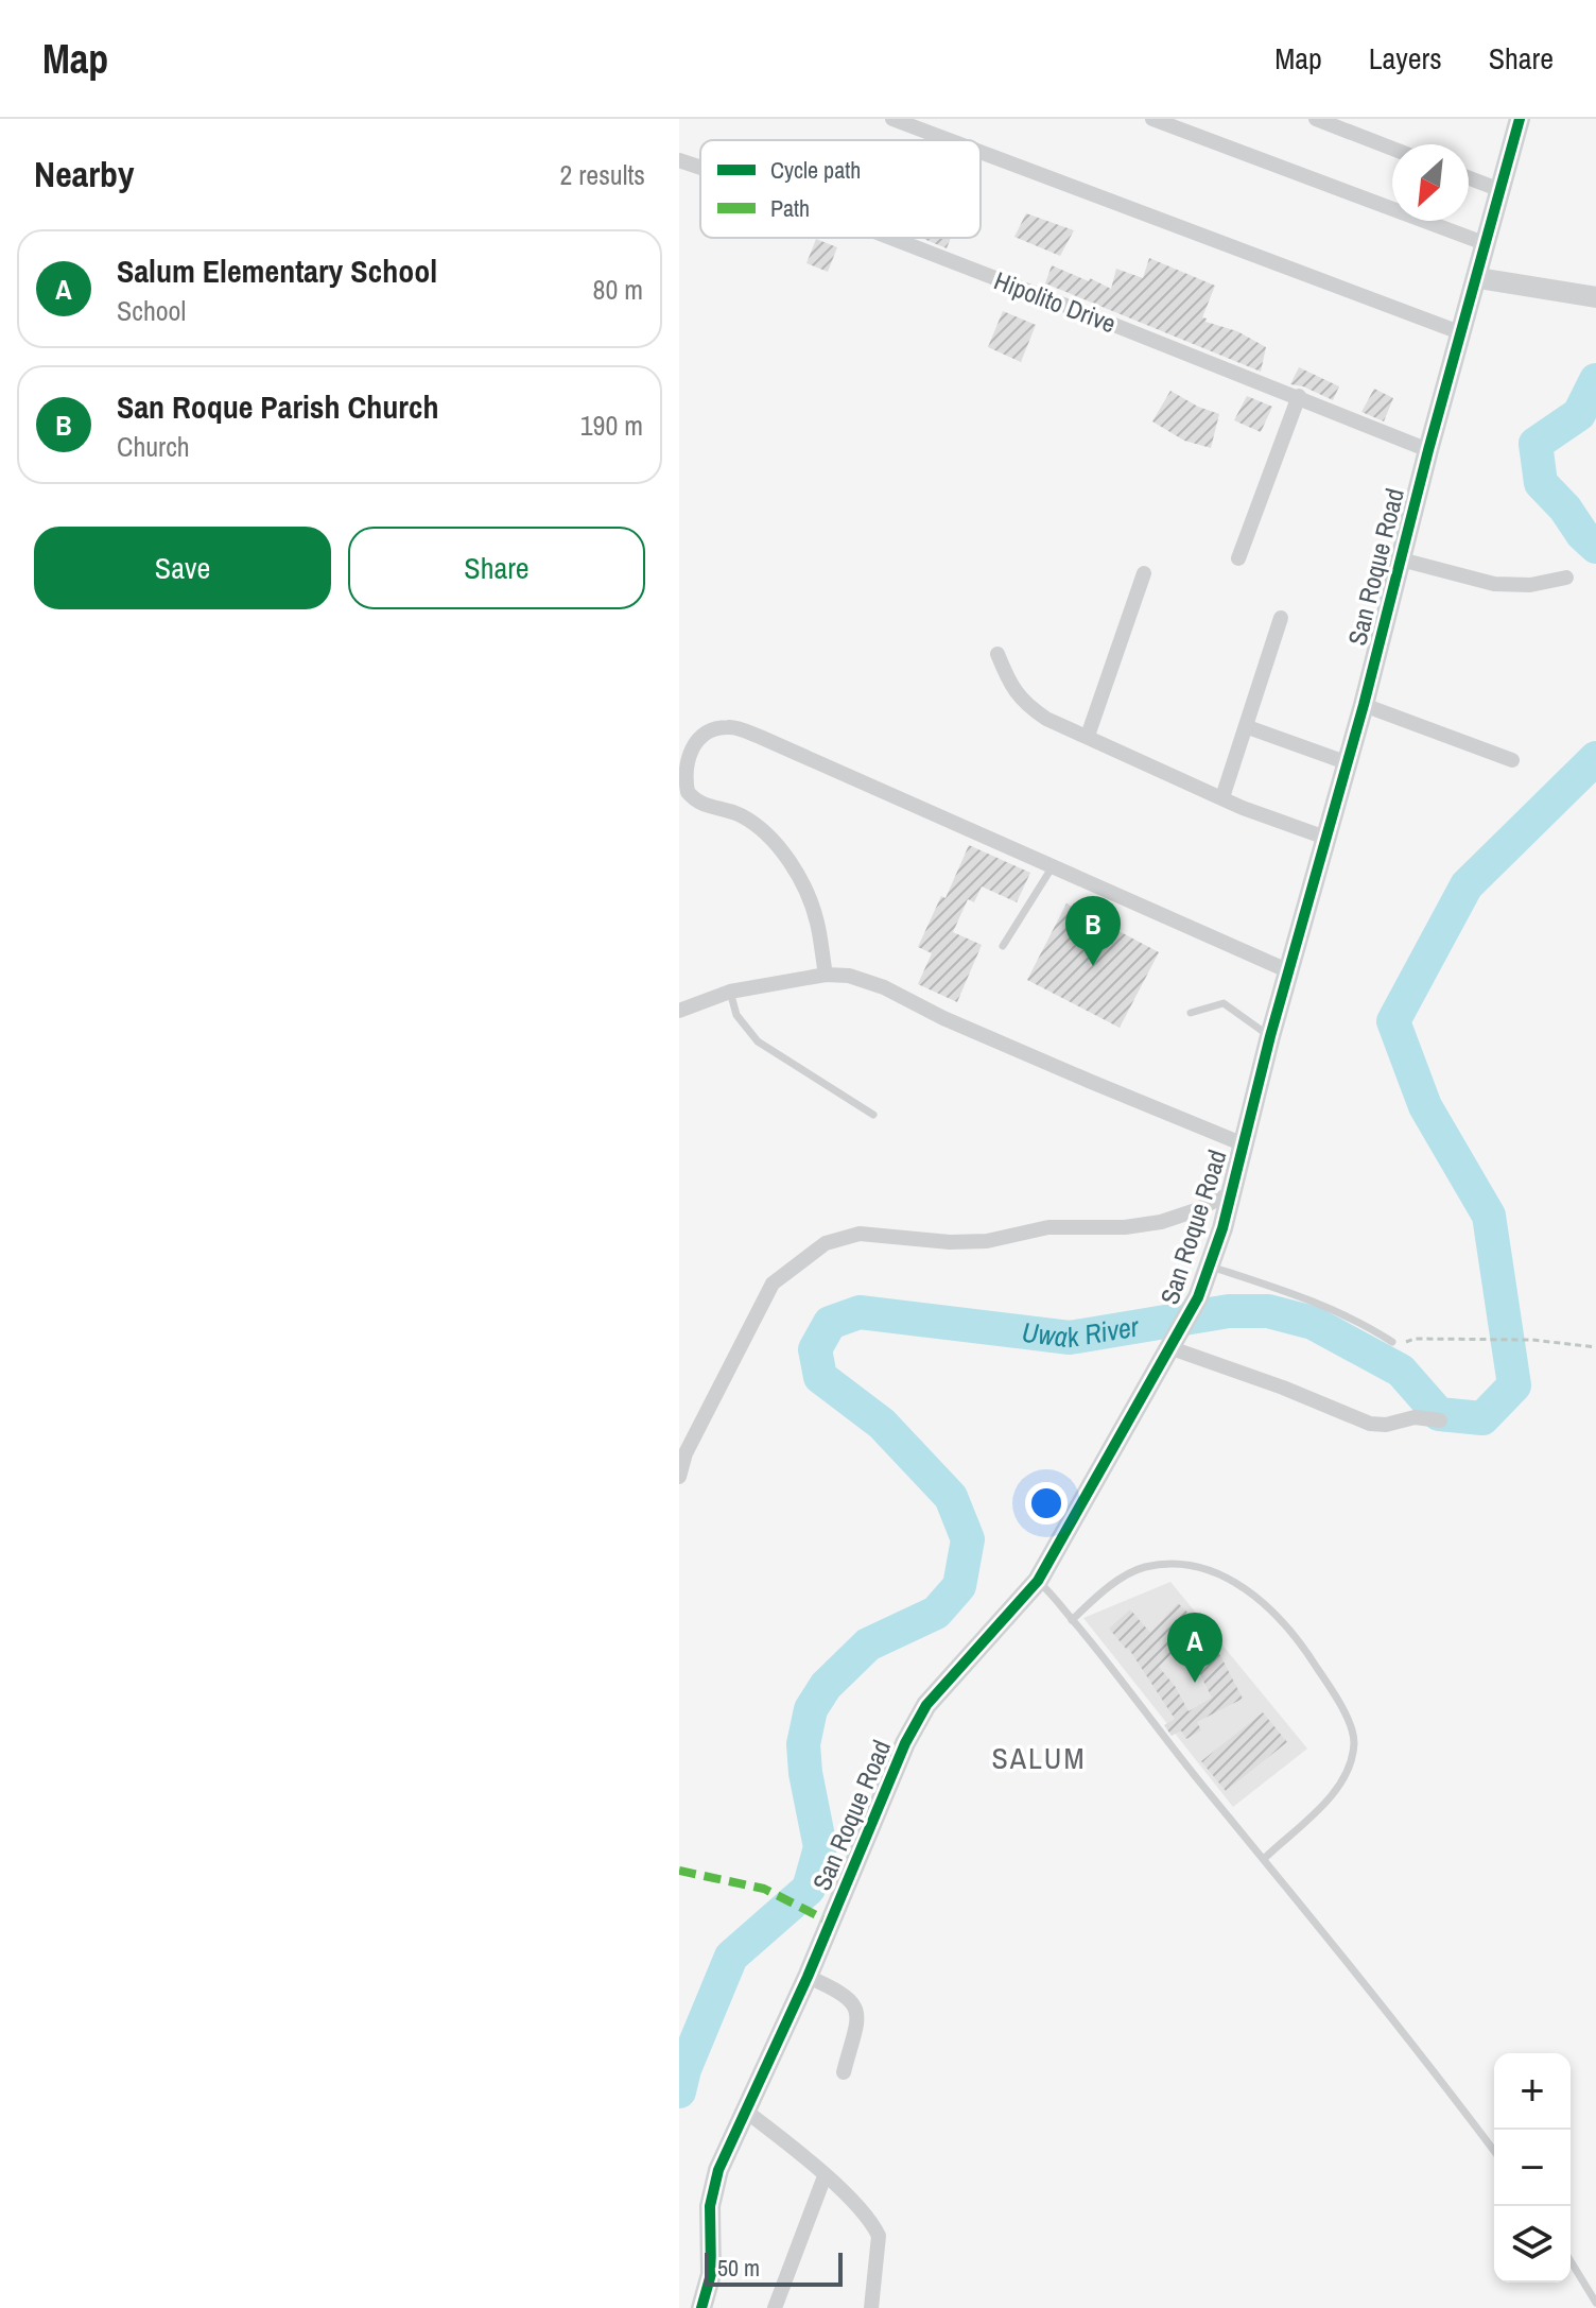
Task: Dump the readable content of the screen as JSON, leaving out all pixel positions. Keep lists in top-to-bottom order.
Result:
{
  "streets": {
    "street": ["Hipolito Drive", "San Roque Road"]
  },
  "crossings": [
    ["Hipolito Drive", "San Roque Road"]
  ],
  "districts": ["SALUM"],
  "water": ["Uwak River"],
  "legend": ["Cycle path", "Path"],
  "scale_bar": "50 m",
  "north": "bottom left",
  "page": {
    "header": "Map",
    "nav": ["Map", "Layers", "Share"],
    "heading": ["Nearby", "2 results"],
    "list": [
      {
        "mark": "A",
        "name": "Salum Elementary School",
        "note": "School",
        "value": "80 m"
      },
      {
        "mark": "B",
        "name": "San Roque Parish Church",
        "note": "Church",
        "value": "190 m"
      }
    ],
    "buttons": ["Save", "Share"],
    "pins": ["B", "A"],
    "map_buttons": ["+", "−"],
    "scale": "50 m"
  }
}
